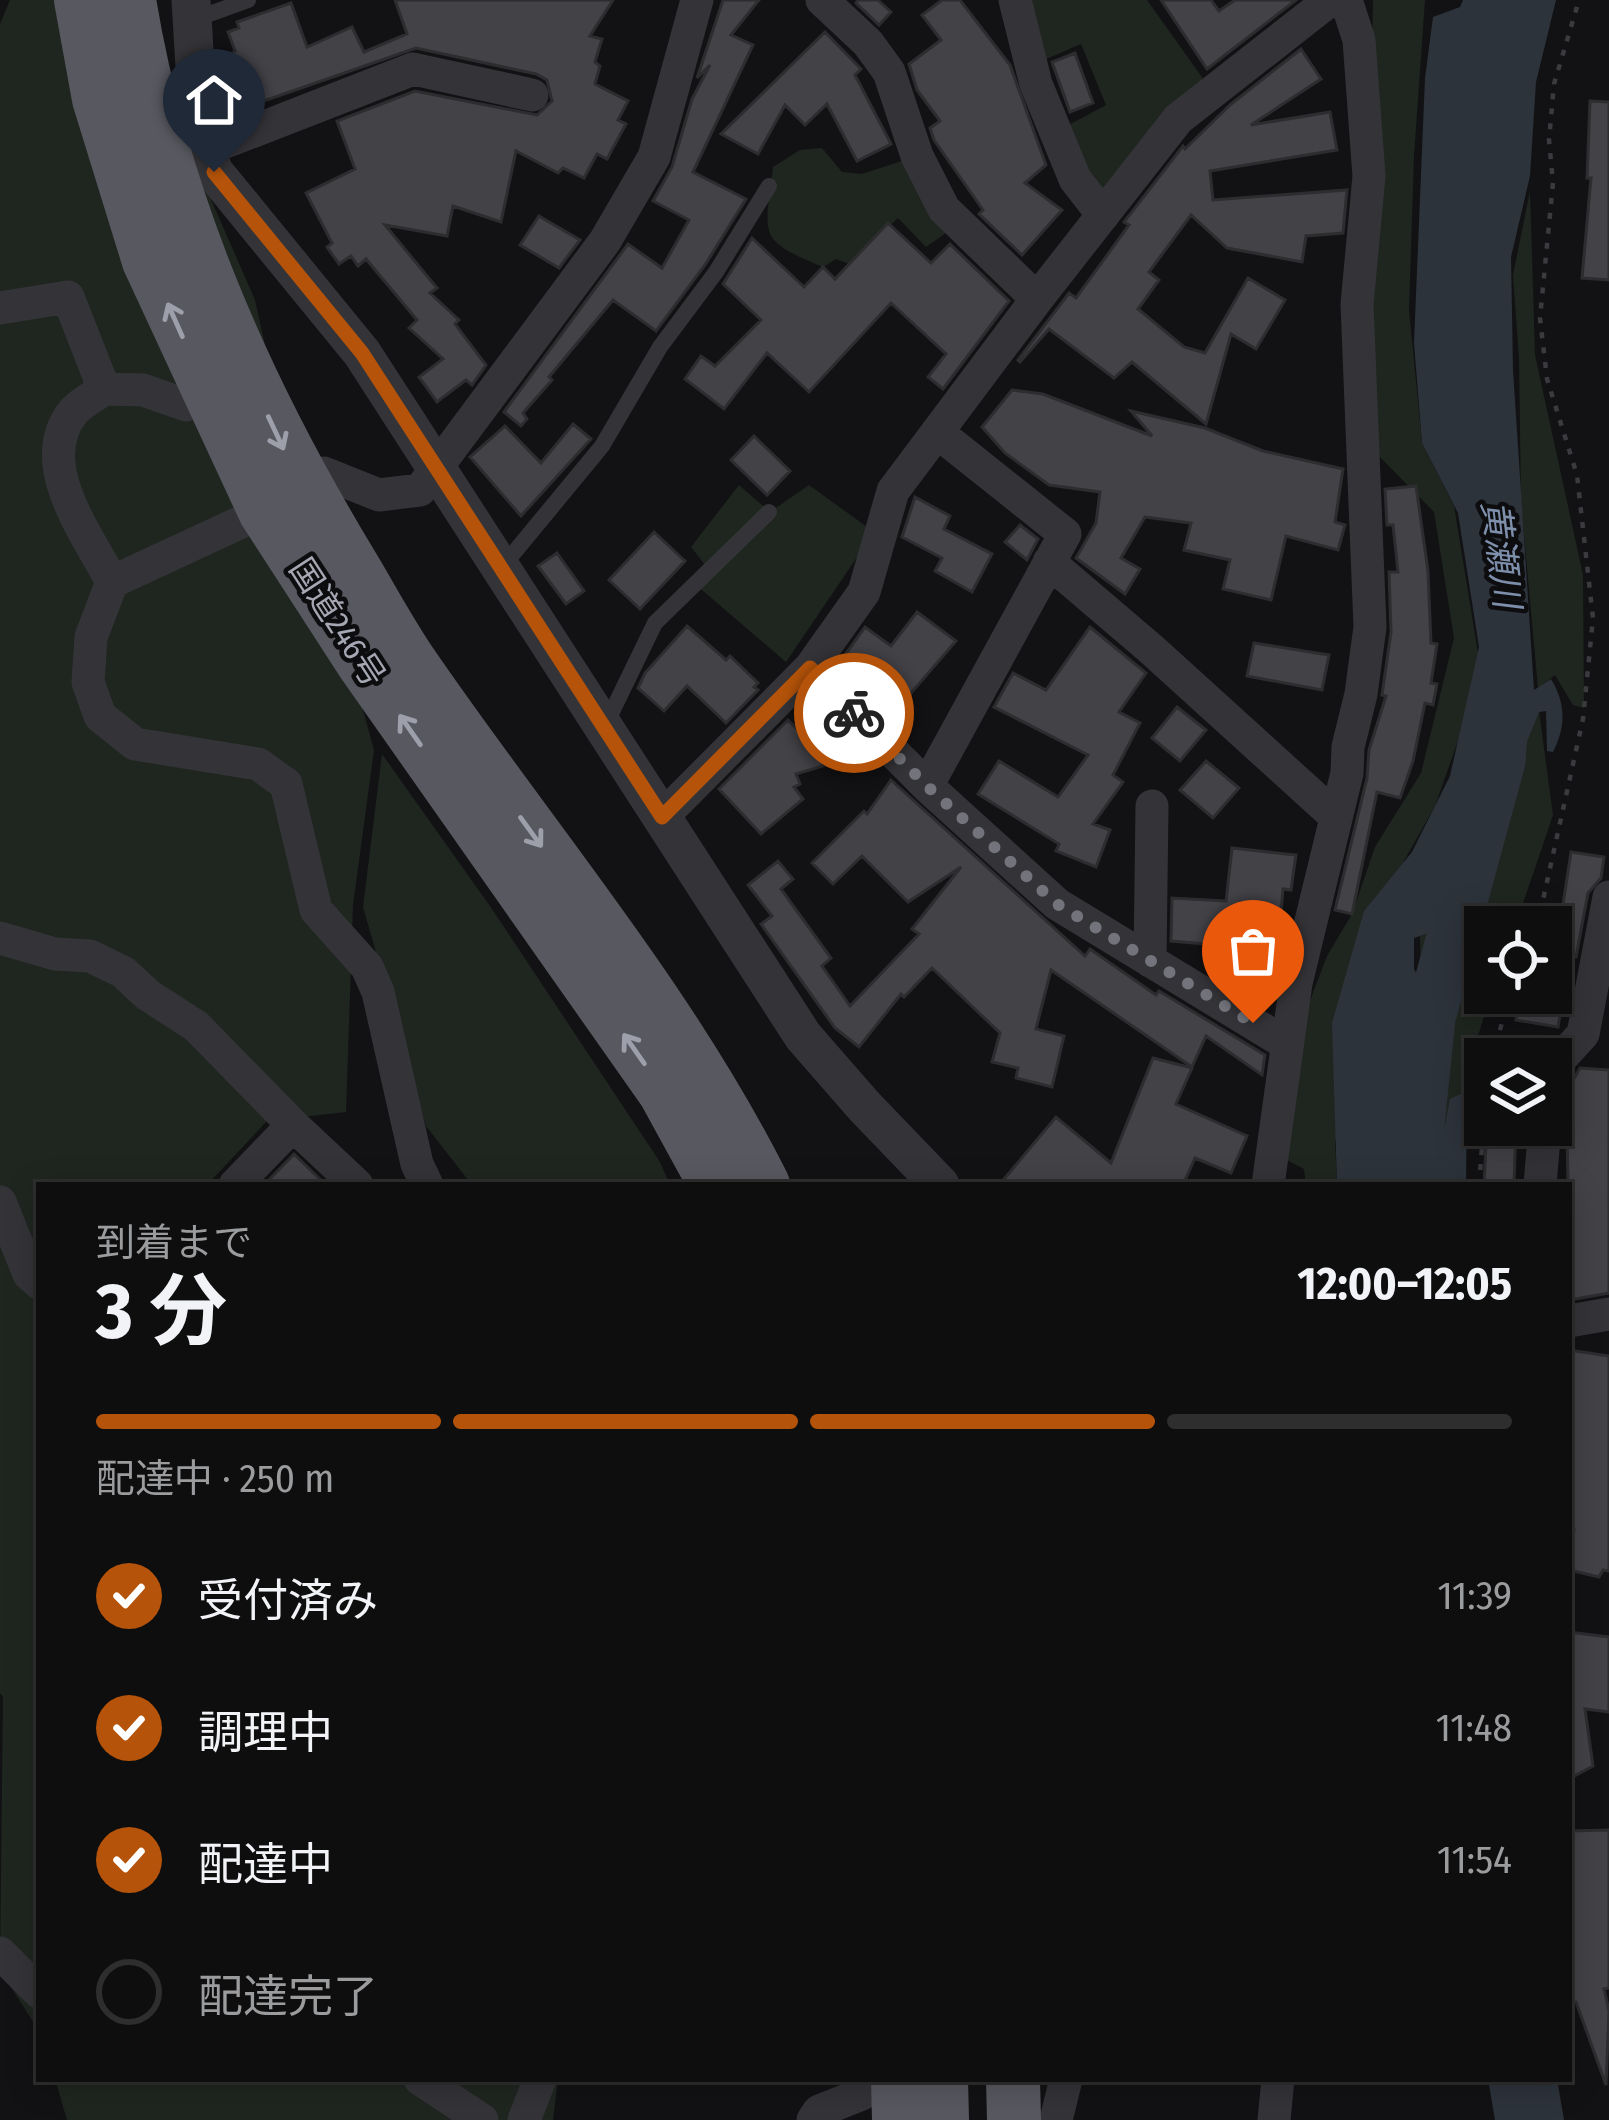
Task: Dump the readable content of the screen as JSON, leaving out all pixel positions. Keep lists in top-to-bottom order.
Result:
{
  "streets": {
    "highway": ["国道246号"]
  },
  "water": ["黄瀬川"],
  "page": {
    "heading": ["3 分", "到着まで", "12:00–12:05"],
    "bar": "配達中 · 250 m",
    "list": [
      ["受付済み", "11:39"],
      ["調理中", "11:48"],
      ["配達中", "11:54"],
      "配達完了"
    ]
  }
}
